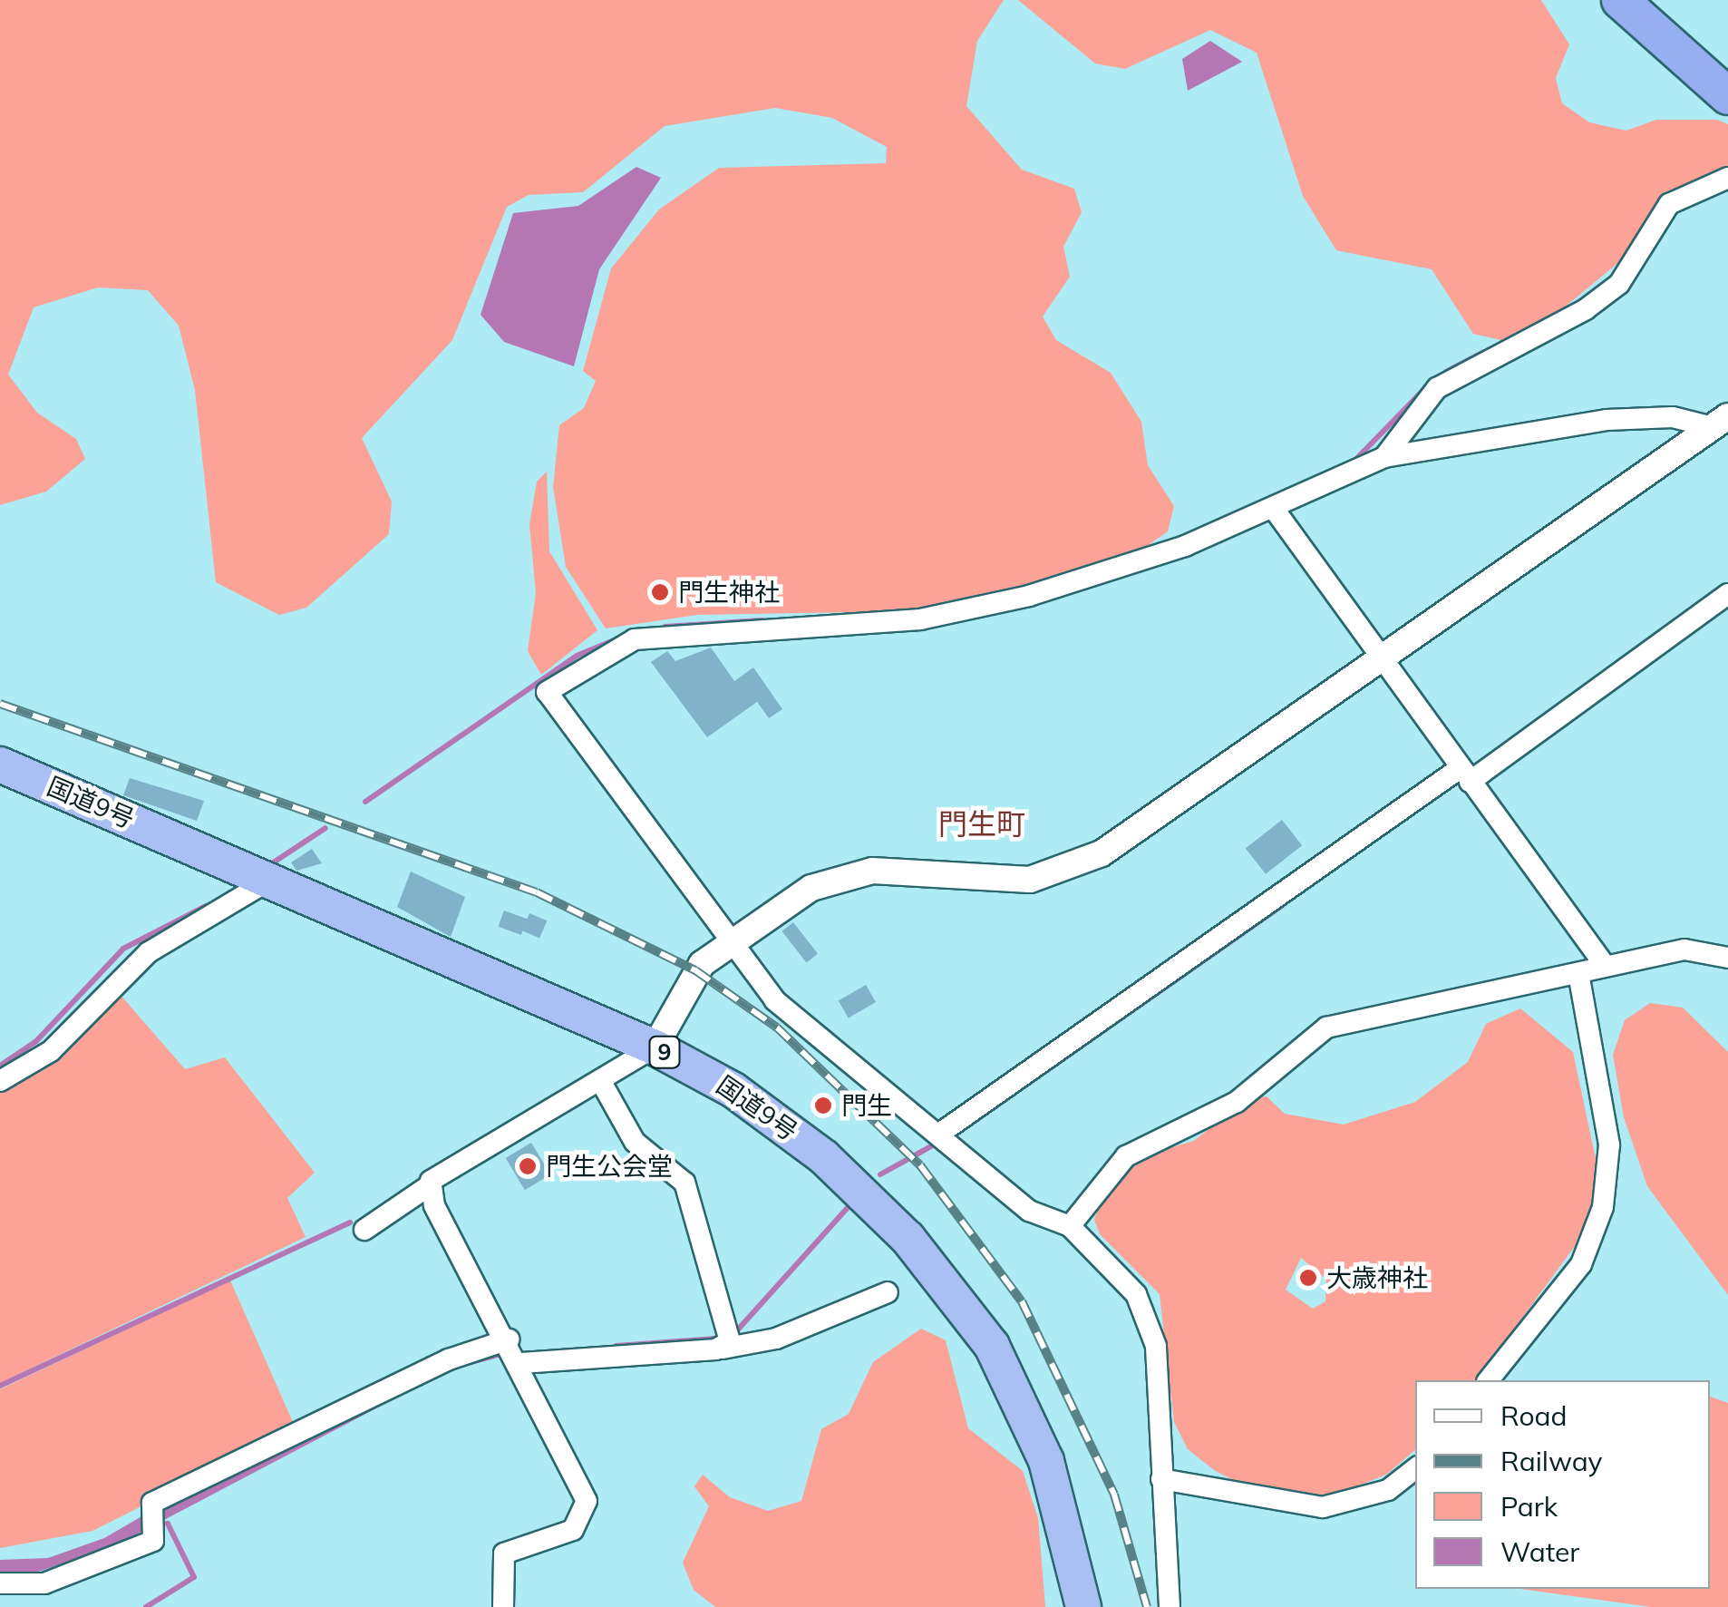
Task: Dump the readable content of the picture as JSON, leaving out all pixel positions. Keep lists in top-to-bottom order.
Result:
{
  "streets": {
    "highway": ["国道9号", "9"]
  },
  "districts": ["門生町"],
  "places": [
    "門生神社",
    "門生",
    "門生公会堂",
    "大歳神社"
  ],
  "legend": [
    "Road",
    "Railway",
    "Park",
    "Water"
  ]
}
